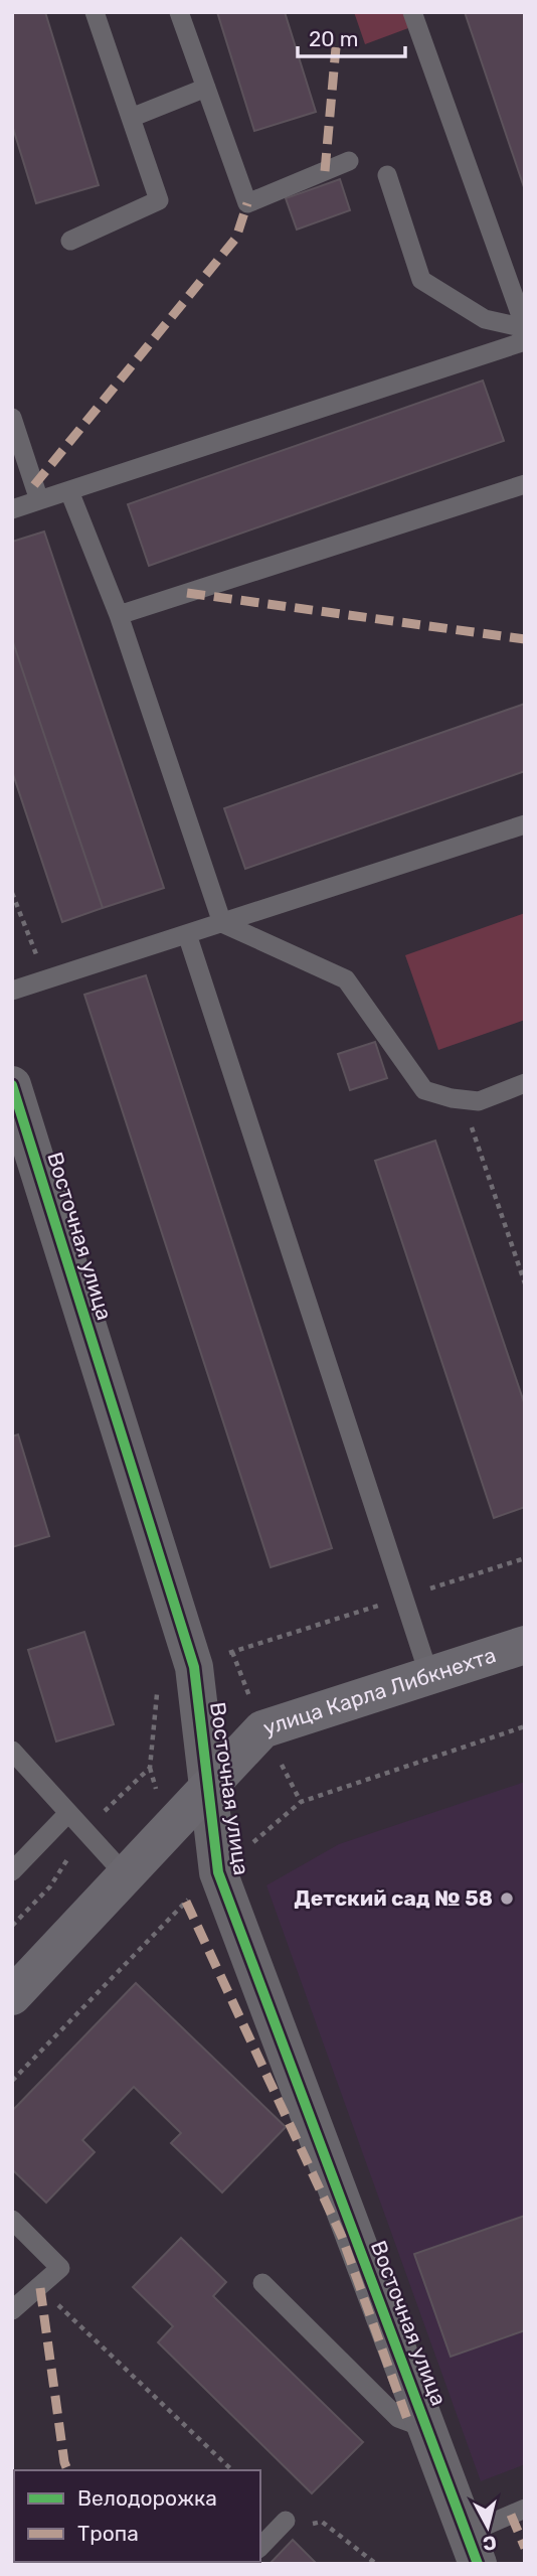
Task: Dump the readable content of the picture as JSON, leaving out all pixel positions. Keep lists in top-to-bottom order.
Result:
{
  "streets": {
    "main road": ["улица Карла Либкнехта"],
    "street": ["Восточная улица"]
  },
  "crossings": [
    ["Восточная улица", "улица Карла Либкнехта"]
  ],
  "places": ["Детский сад № 58"],
  "legend": ["Велодорожка", "Тропа"],
  "scale_bar": "20 m",
  "north": "bottom"
}
